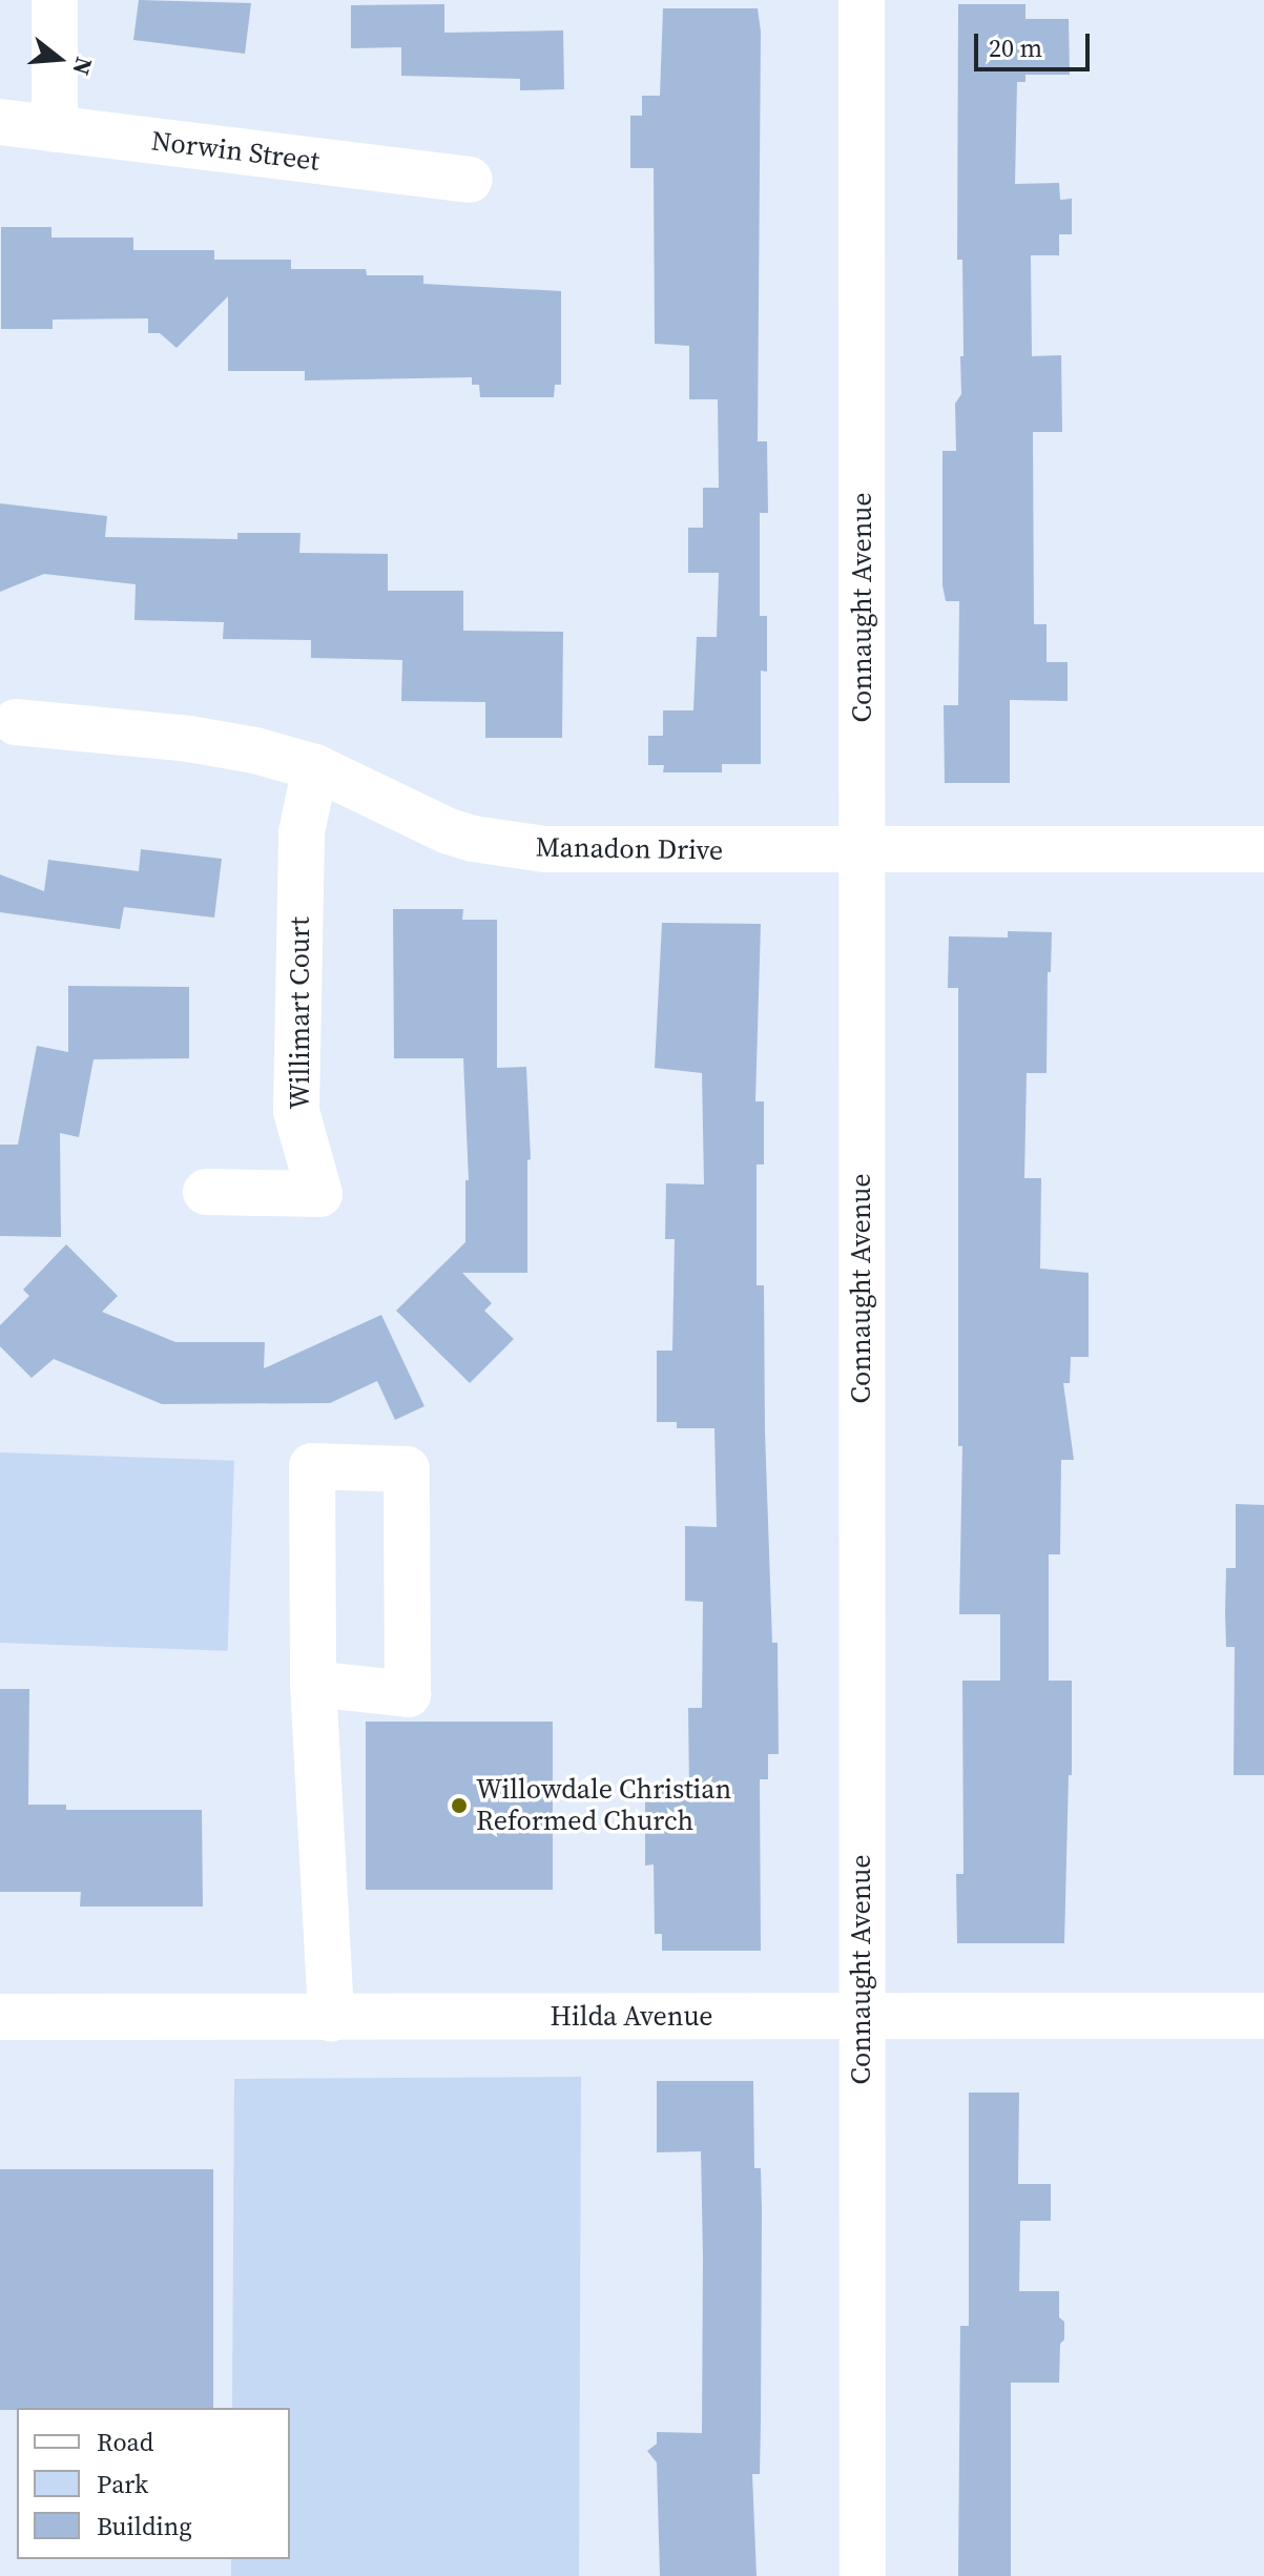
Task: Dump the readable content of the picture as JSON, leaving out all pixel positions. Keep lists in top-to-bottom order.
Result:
{
  "streets": {
    "street": [
      "Norwin Street",
      "Connaught Avenue",
      "Manadon Drive",
      "Willimart Court",
      "Hilda Avenue"
    ]
  },
  "crossings": [
    ["Connaught Avenue", "Manadon Drive"],
    ["Connaught Avenue", "Hilda Avenue"],
    ["Manadon Drive", "Willimart Court"]
  ],
  "places": ["Willowdale Christian Reformed Church"],
  "legend": ["Road", "Park", "Building"],
  "scale_bar": "20 m",
  "north": "right"
}
